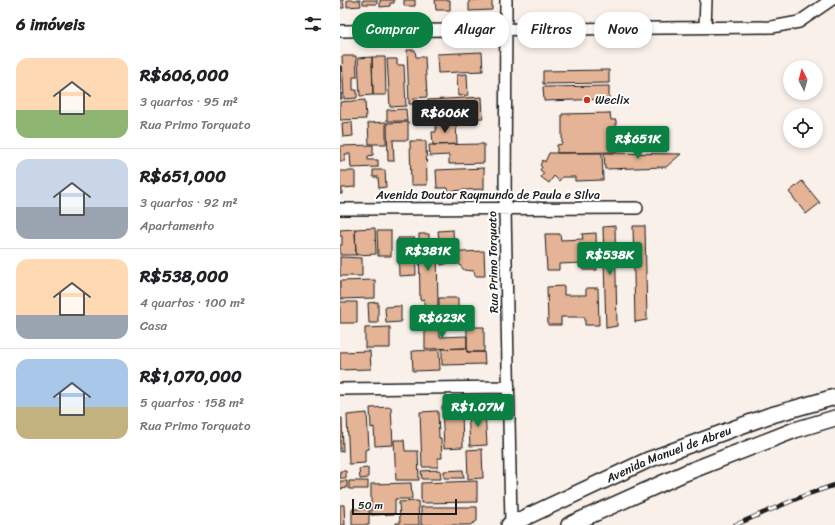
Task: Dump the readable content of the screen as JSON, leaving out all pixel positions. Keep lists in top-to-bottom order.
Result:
{
  "streets": {
    "main road": ["Avenida Manuel de Abreu"],
    "street": ["Avenida Doutor Raymundo de Paula e Silva", "Rua Primo Torquato"]
  },
  "crossings": [
    ["Avenida Doutor Raymundo de Paula e Silva", "Rua Primo Torquato"],
    ["Rua Primo Torquato", "Avenida Manuel de Abreu"]
  ],
  "places": ["Weclix"],
  "scale_bar": "50 m",
  "north": "top",
  "page": {
    "heading": "6 imóveis",
    "chip": [
      "Comprar",
      "Alugar",
      "Filtros",
      "Novo"
    ],
    "list": [
      {
        "name": "R$606,000",
        "note": "3 quartos · 95 m² · Rua Primo Torquato"
      },
      {
        "name": "R$651,000",
        "note": "3 quartos · 92 m² · Apartamento"
      },
      {
        "name": "R$538,000",
        "note": "4 quartos · 100 m² · Casa"
      },
      {
        "name": "R$1,070,000",
        "note": "5 quartos · 158 m² · Rua Primo Torquato"
      }
    ],
    "price": [
      "R$606K",
      "R$651K",
      "R$381K",
      "R$538K",
      "R$623K",
      "R$1.07M"
    ],
    "scale": "50 m"
  }
}
